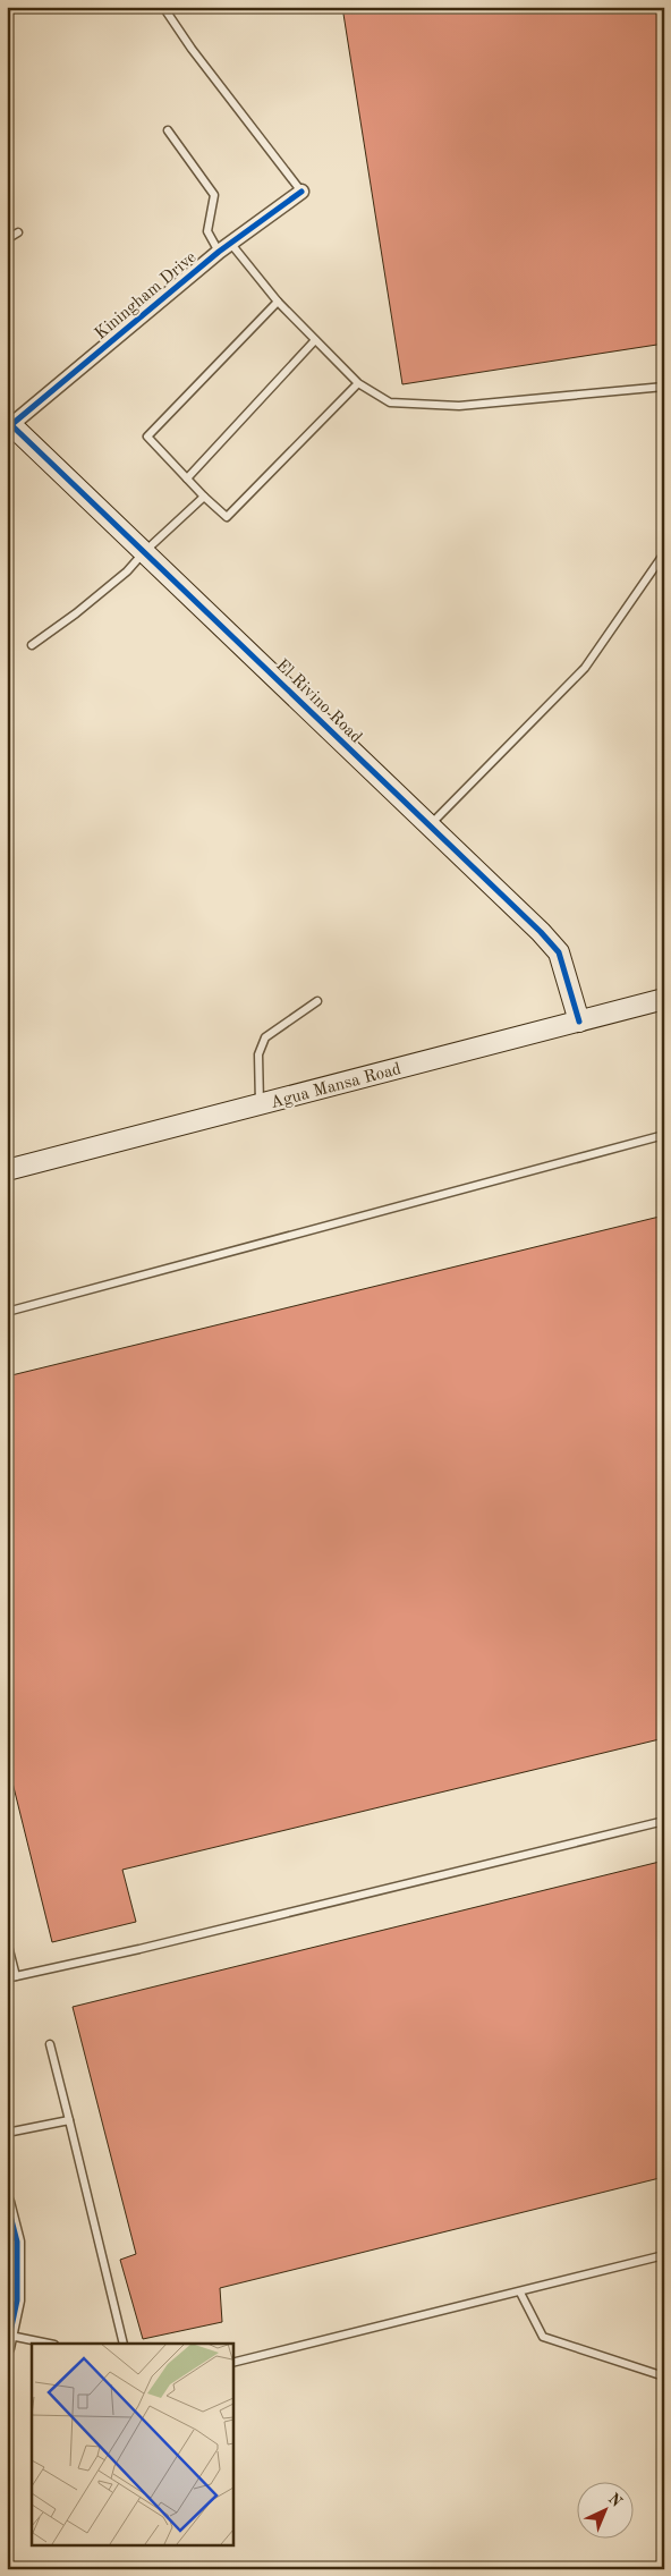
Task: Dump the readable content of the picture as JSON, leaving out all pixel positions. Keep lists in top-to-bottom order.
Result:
{
  "streets": {
    "street": ["Kiningham Drive", "El Rivino Road", "Agua Mansa Road"]
  },
  "crossings": [
    ["Kiningham Drive", "El Rivino Road"],
    ["El Rivino Road", "Agua Mansa Road"]
  ],
  "north": "top right"
}
